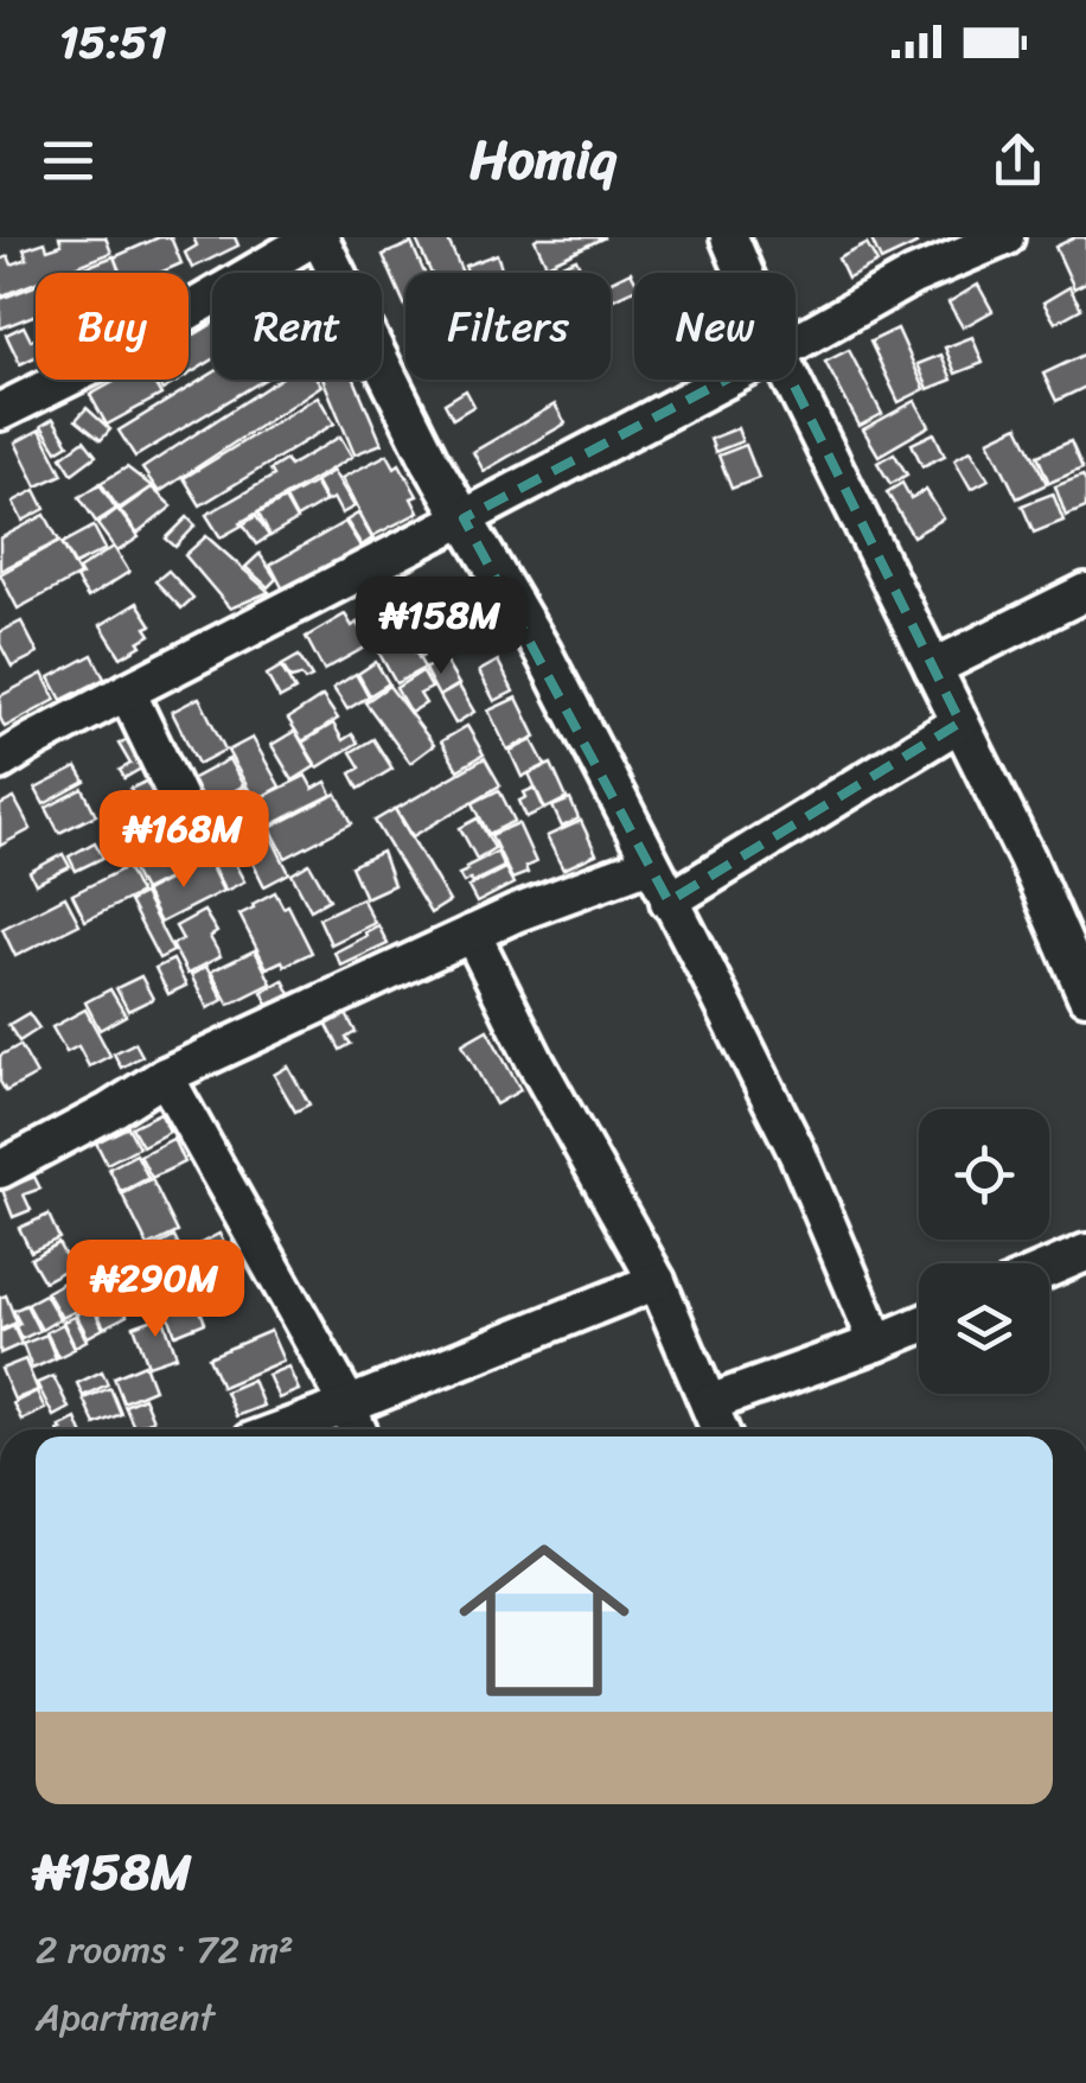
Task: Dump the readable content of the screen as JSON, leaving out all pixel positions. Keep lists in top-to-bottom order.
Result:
{
  "page": {
    "status": "15:51",
    "header": "Homiq",
    "chip": [
      "Buy",
      "Rent",
      "Filters",
      "New"
    ],
    "price": ["₦158M", "₦168M", "₦290M"],
    "list": [
      {
        "name": "₦158M",
        "note": "2 rooms · 72 m² · Apartment"
      }
    ]
  }
}
